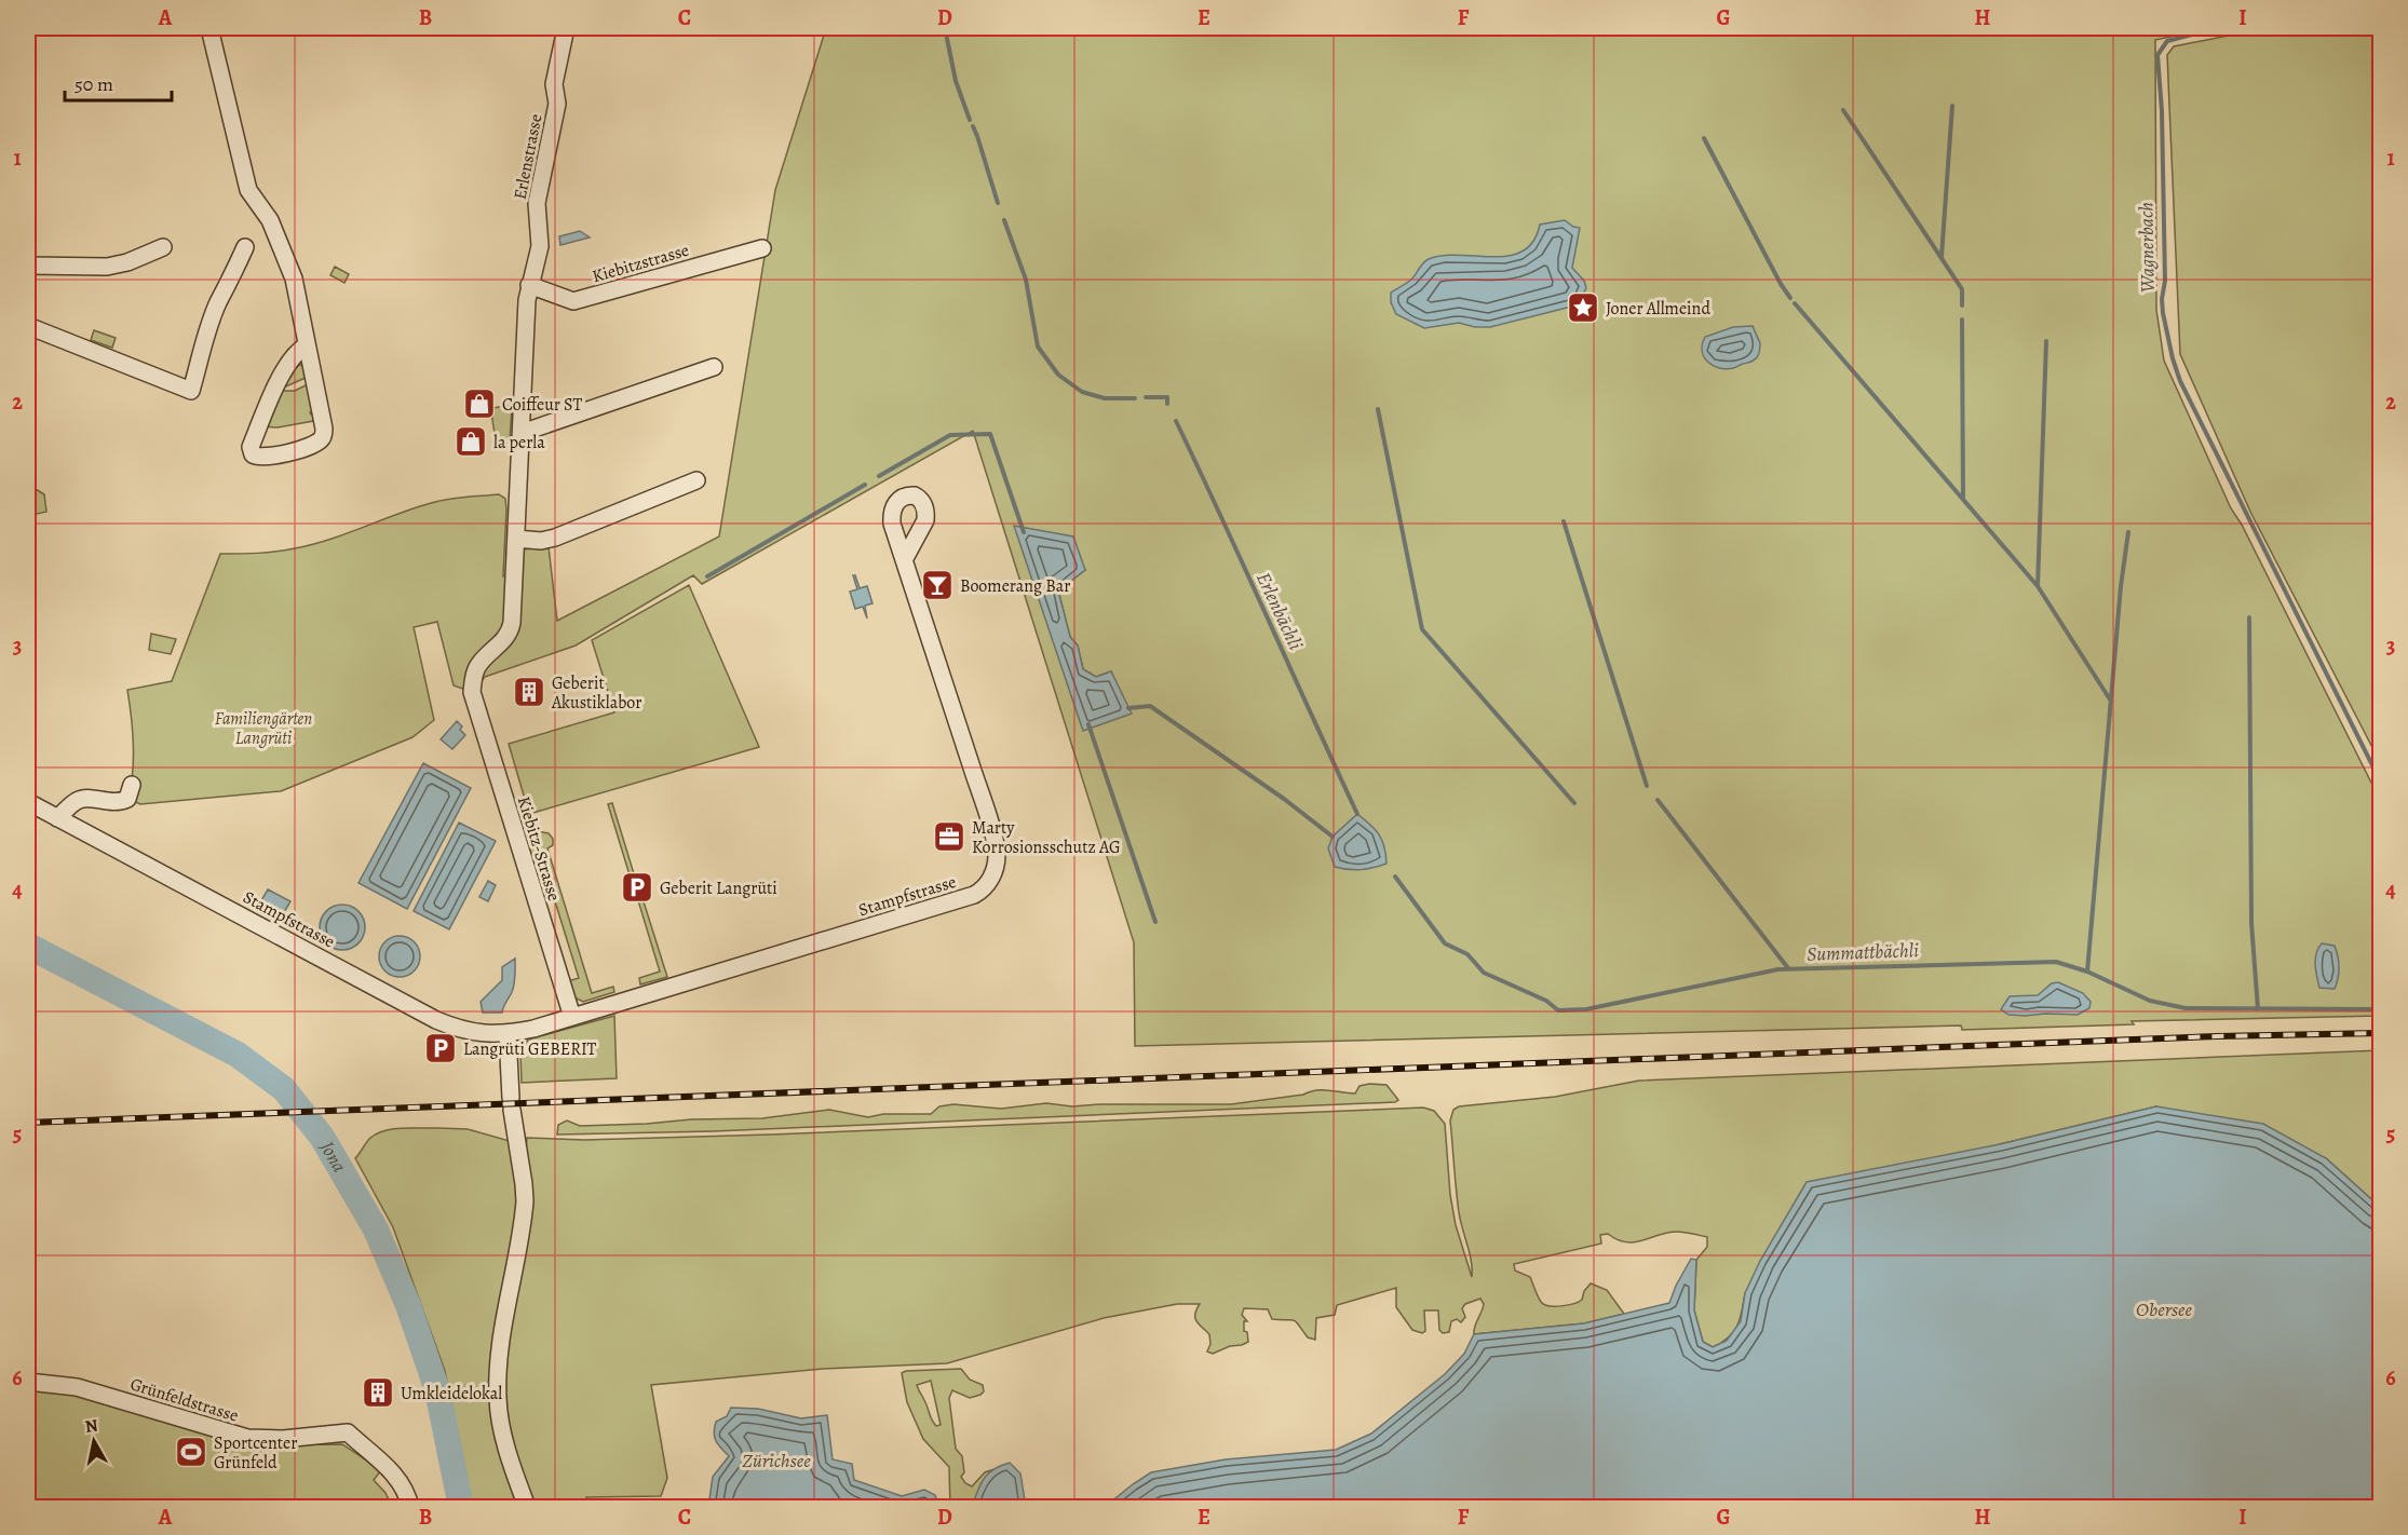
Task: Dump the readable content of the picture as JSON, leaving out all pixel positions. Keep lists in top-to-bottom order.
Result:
{
  "streets": {
    "street": [
      "Erlenstrasse",
      "Kiebitzstrasse",
      "Kiebitz-Strasse",
      "Stampfstrasse",
      "Grünfeldstrasse"
    ]
  },
  "crossings": [
    ["Erlenstrasse", "Kiebitzstrasse"],
    ["Kiebitz-Strasse", "Stampfstrasse"]
  ],
  "water": [
    "Wagnerbach",
    "Erlenbächli",
    "Summattbächli",
    "Jona",
    "Obersee",
    "Zürichsee"
  ],
  "parks": ["Familiengärten Langrüti"],
  "places": {
    "place": ["Joner Allmeind"],
    "shop": ["Coiffeur ST", "la perla"],
    "bar": ["Boomerang Bar"],
    "building": ["Geberit Akustiklabor", "Umkleidelokal"],
    "office": ["Marty Korrosionsschutz AG"],
    "parking": ["Geberit Langrüti", "Langrüti GEBERIT"],
    "sports": ["Sportcenter Grünfeld"]
  },
  "scale_bar": "50 m",
  "north": "top",
  "grid": {
    "columns": [
      "A",
      "B",
      "C",
      "D",
      "E",
      "F",
      "G",
      "H",
      "I"
    ],
    "rows": [
      "1",
      "2",
      "3",
      "4",
      "5",
      "6"
    ]
  }
}
